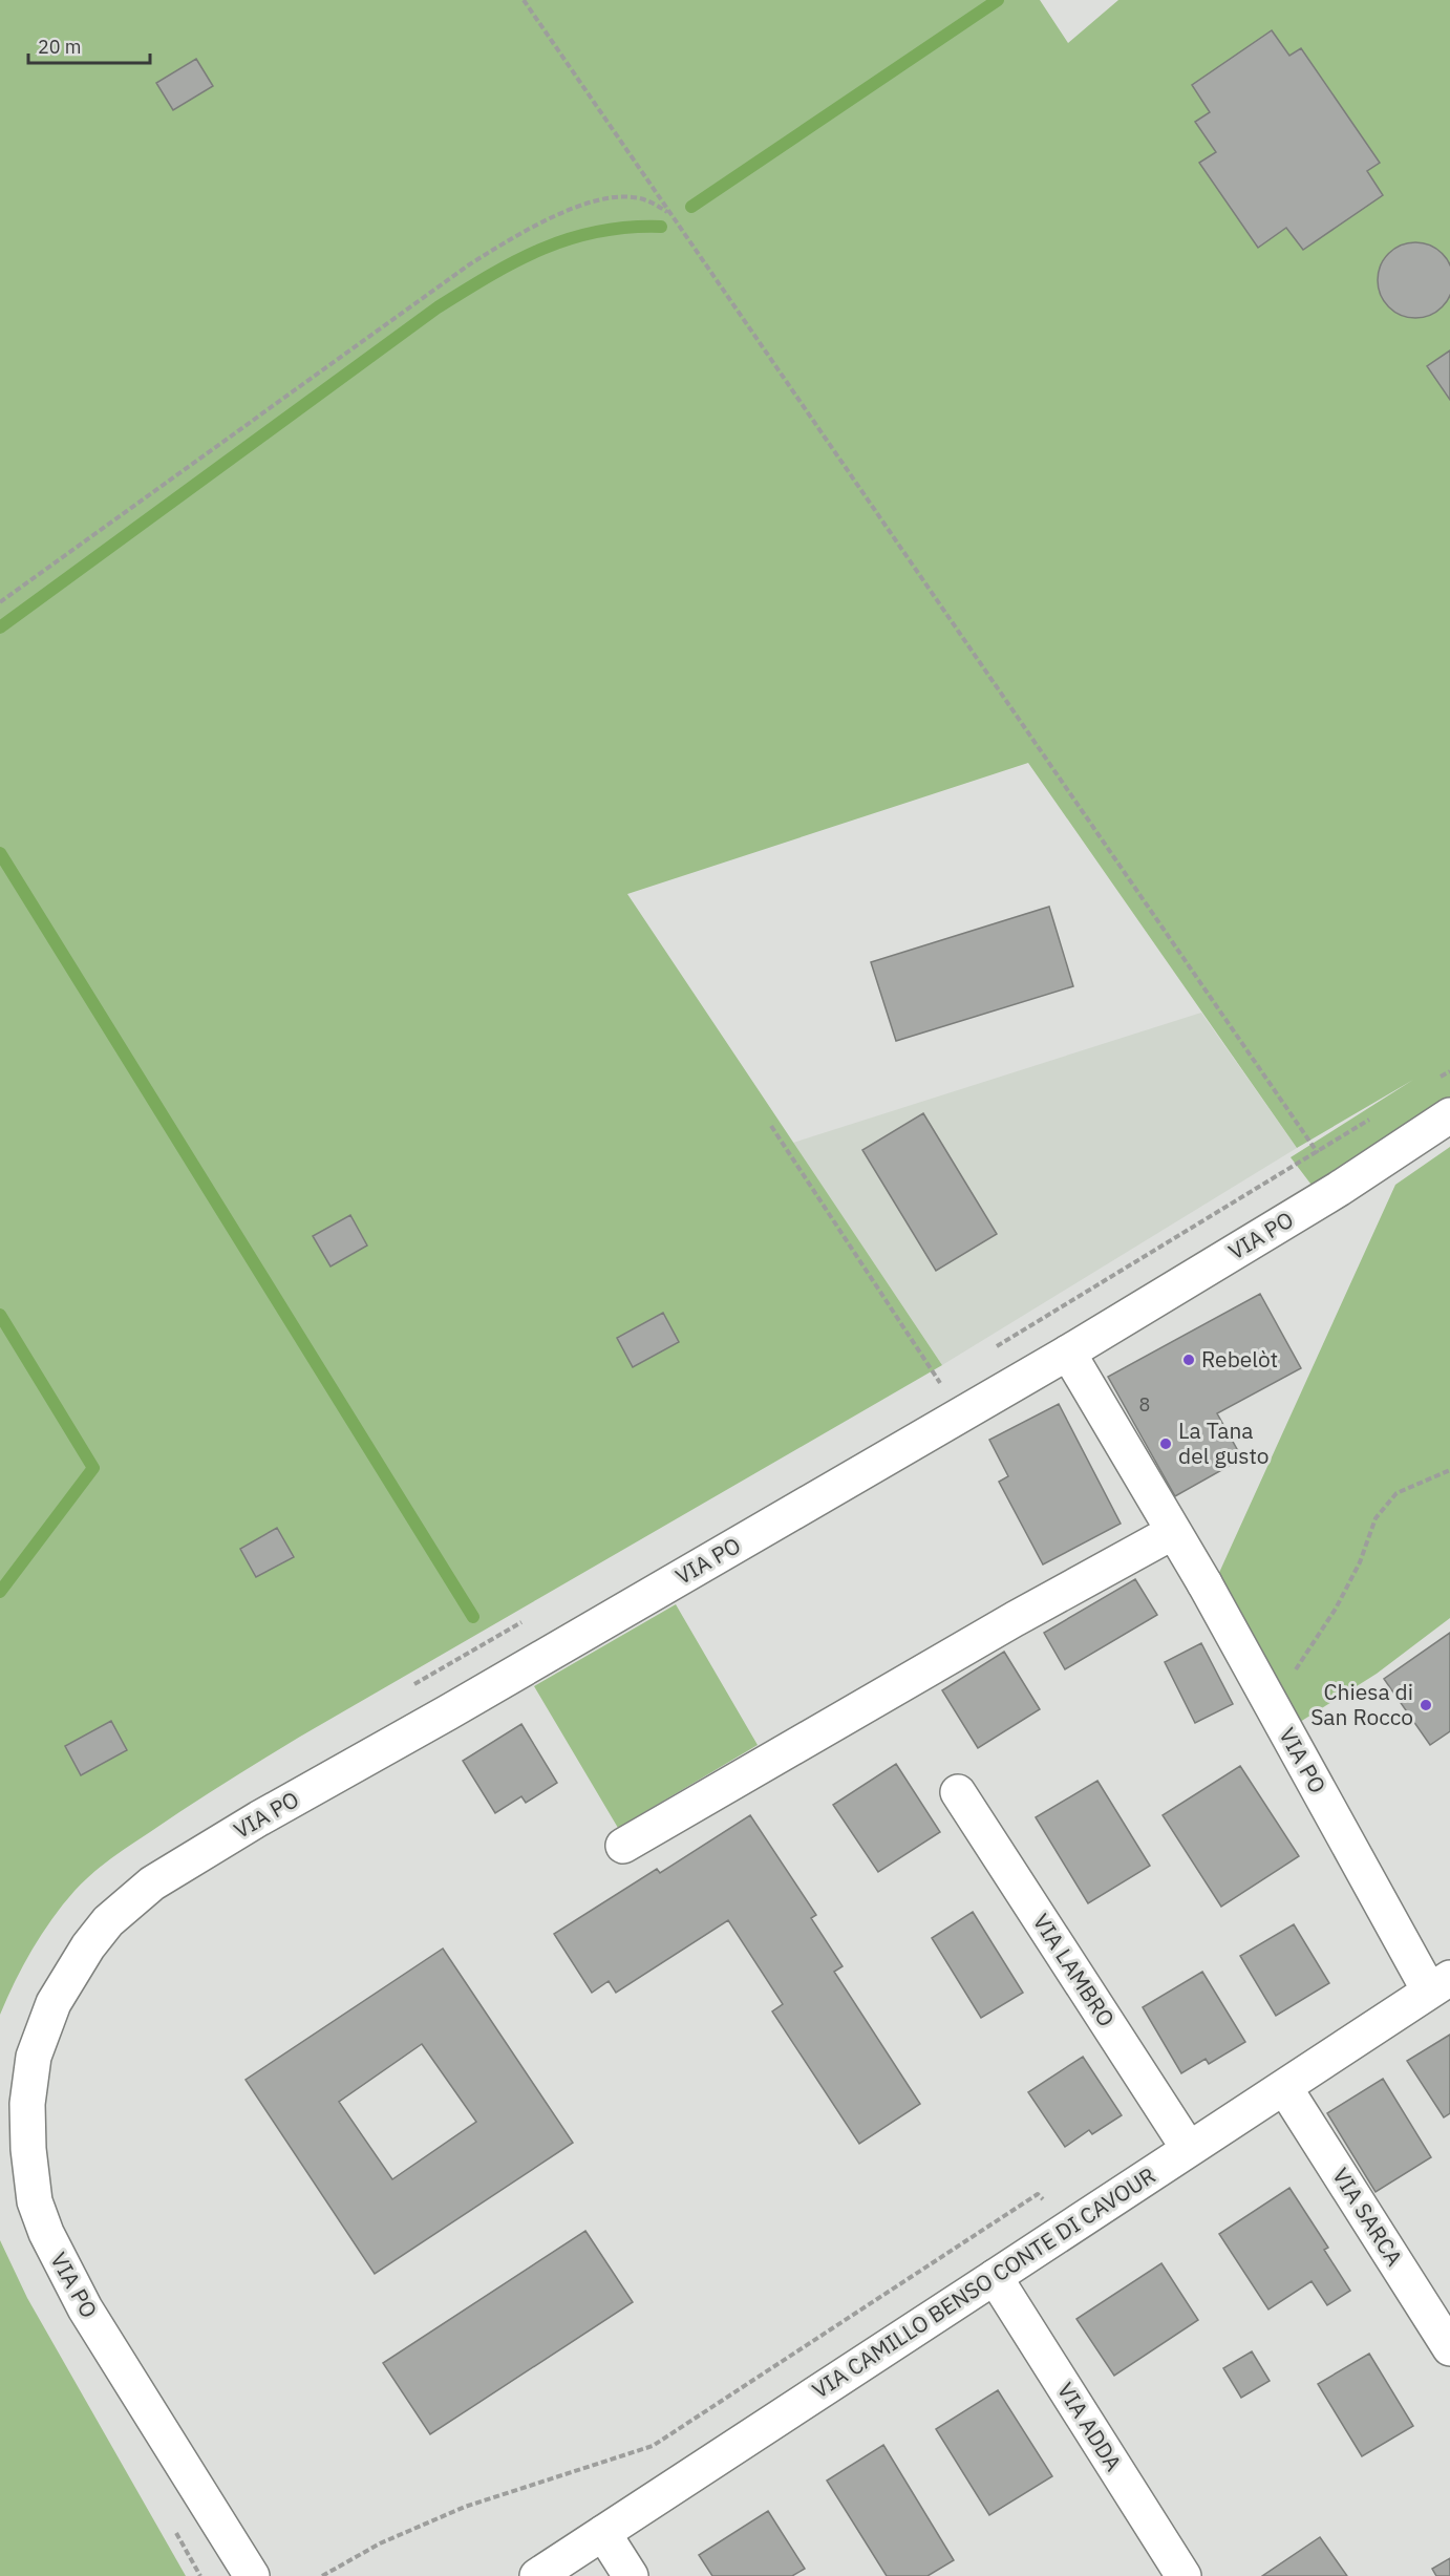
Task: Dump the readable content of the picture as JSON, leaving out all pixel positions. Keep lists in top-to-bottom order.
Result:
{
  "streets": {
    "street": [
      "VIA PO",
      "VIA LAMBRO",
      "VIA SARCA",
      "VIA CAMILLO BENSO CONTE DI CAVOUR",
      "VIA ADDA"
    ]
  },
  "crossings": [
    ["VIA PO", "VIA CAMILLO BENSO CONTE DI CAVOUR"],
    ["VIA LAMBRO", "VIA CAMILLO BENSO CONTE DI CAVOUR"],
    ["VIA SARCA", "VIA CAMILLO BENSO CONTE DI CAVOUR"],
    ["VIA CAMILLO BENSO CONTE DI CAVOUR", "VIA ADDA"]
  ],
  "places": ["Rebelòt", "La Tana del gusto", "Chiesa di San Rocco"],
  "house_numbers": ["8"],
  "scale_bar": "20 m"
}
